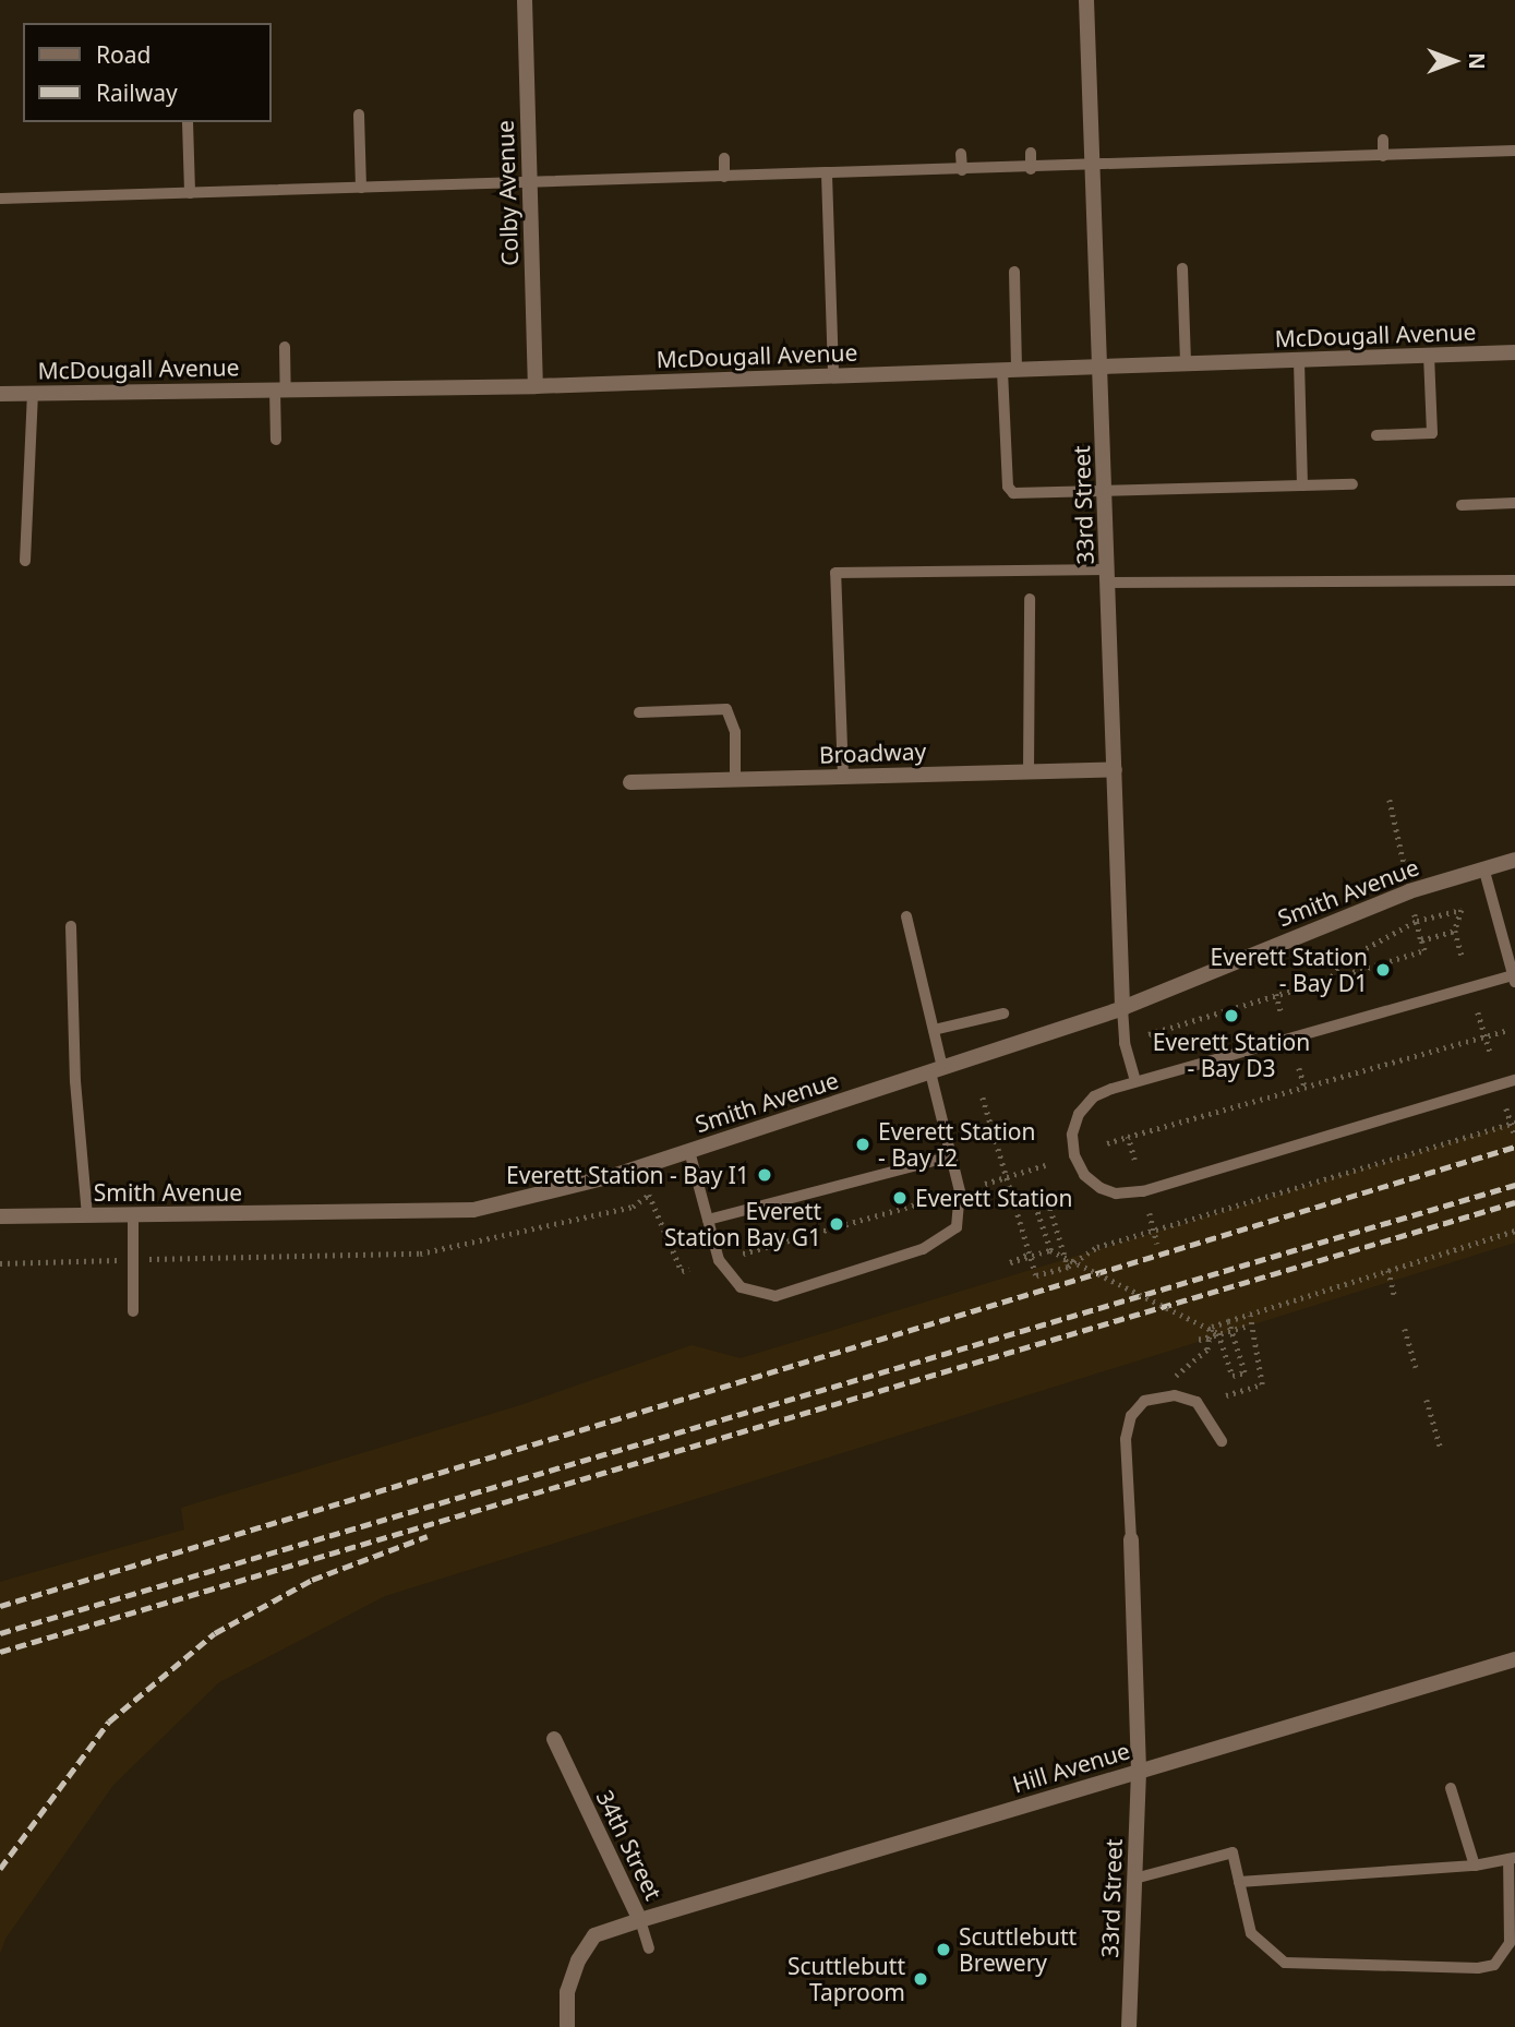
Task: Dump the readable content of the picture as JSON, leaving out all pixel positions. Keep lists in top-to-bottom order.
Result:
{
  "streets": {
    "street": [
      "Colby Avenue",
      "McDougall Avenue",
      "33rd Street",
      "Broadway",
      "Smith Avenue",
      "Hill Avenue",
      "34th Street"
    ]
  },
  "crossings": [
    ["Colby Avenue", "McDougall Avenue"],
    ["McDougall Avenue", "33rd Street"],
    ["33rd Street", "Broadway"],
    ["33rd Street", "Smith Avenue"],
    ["33rd Street", "Hill Avenue"],
    ["Hill Avenue", "34th Street"]
  ],
  "places": [
    "Everett Station - Bay D1",
    "Everett Station - Bay D3",
    "Everett Station - Bay I2",
    "Everett Station - Bay I1",
    "Everett Station",
    "Everett Station Bay G1",
    "Scuttlebutt Brewery",
    "Scuttlebutt Taproom"
  ],
  "legend": ["Road", "Railway"],
  "north": "right"
}
